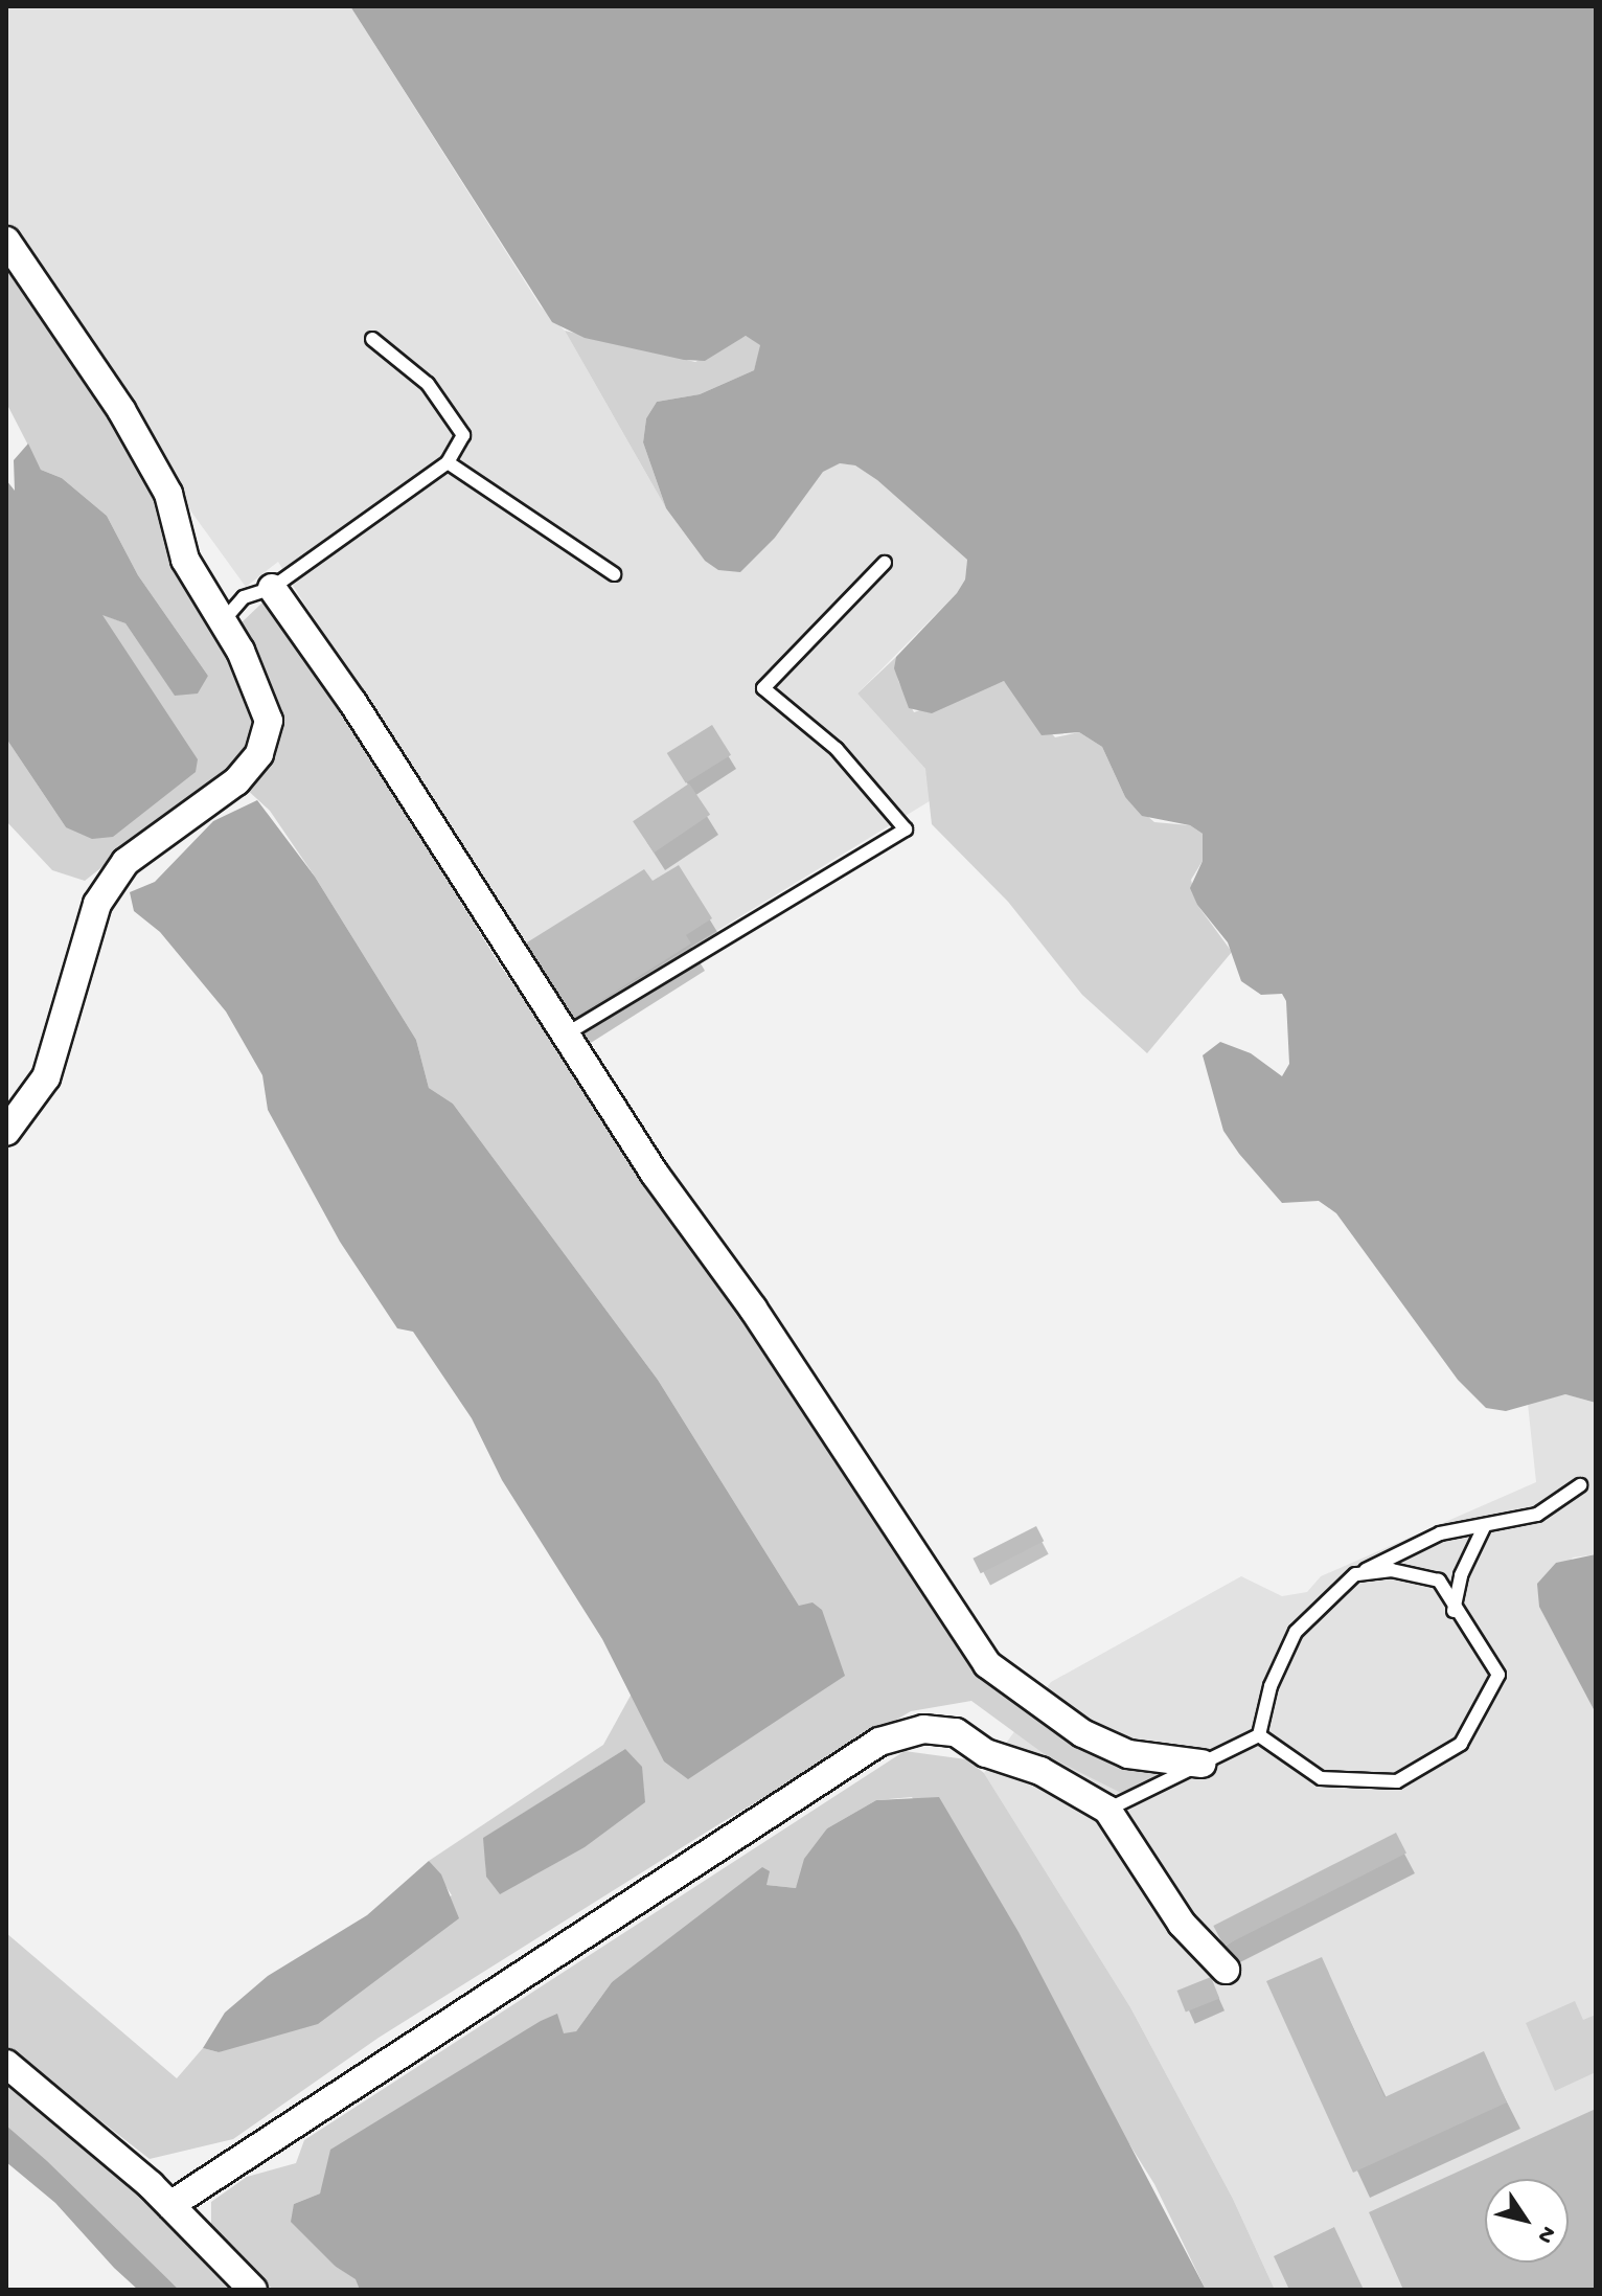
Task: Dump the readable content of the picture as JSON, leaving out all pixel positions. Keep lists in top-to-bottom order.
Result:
{
  "north": "bottom right"
}
